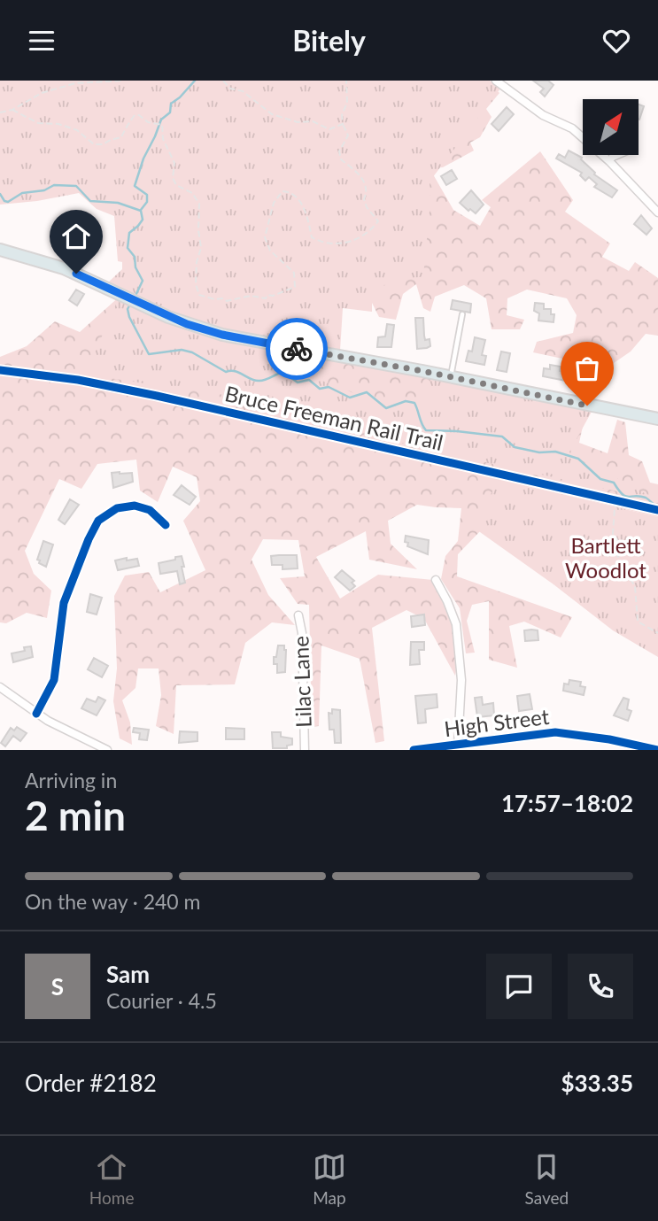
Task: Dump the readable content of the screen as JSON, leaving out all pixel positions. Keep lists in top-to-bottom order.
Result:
{
  "streets": {
    "street": ["Lilac Lane", "High Street"],
    "cycle path": ["Bruce Freeman Rail Trail"]
  },
  "parks": ["Bartlett Woodlot"],
  "north": "top right",
  "page": {
    "header": "Bitely",
    "heading": ["2 min", "Arriving in", "17:57–18:02"],
    "panel": [
      "Sam",
      "Courier · 4.5",
      "Order #2182",
      "$33.35"
    ],
    "bar": "On the way · 240 m",
    "round": "S",
    "tabs": ["Home", "Map", "Saved"]
  }
}
